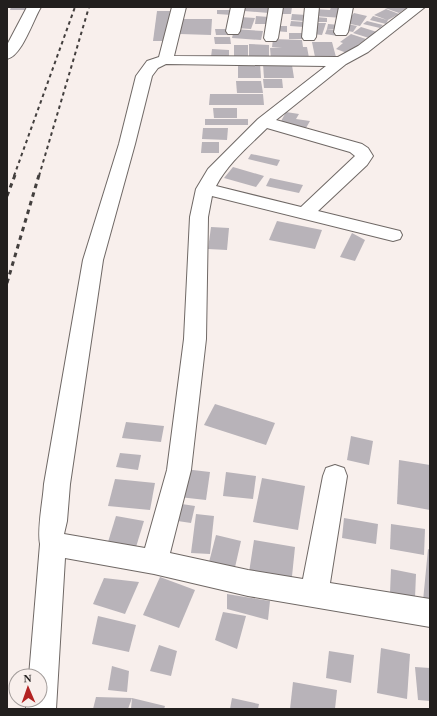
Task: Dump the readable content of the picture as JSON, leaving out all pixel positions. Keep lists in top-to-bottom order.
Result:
{
  "north": "top"
}
